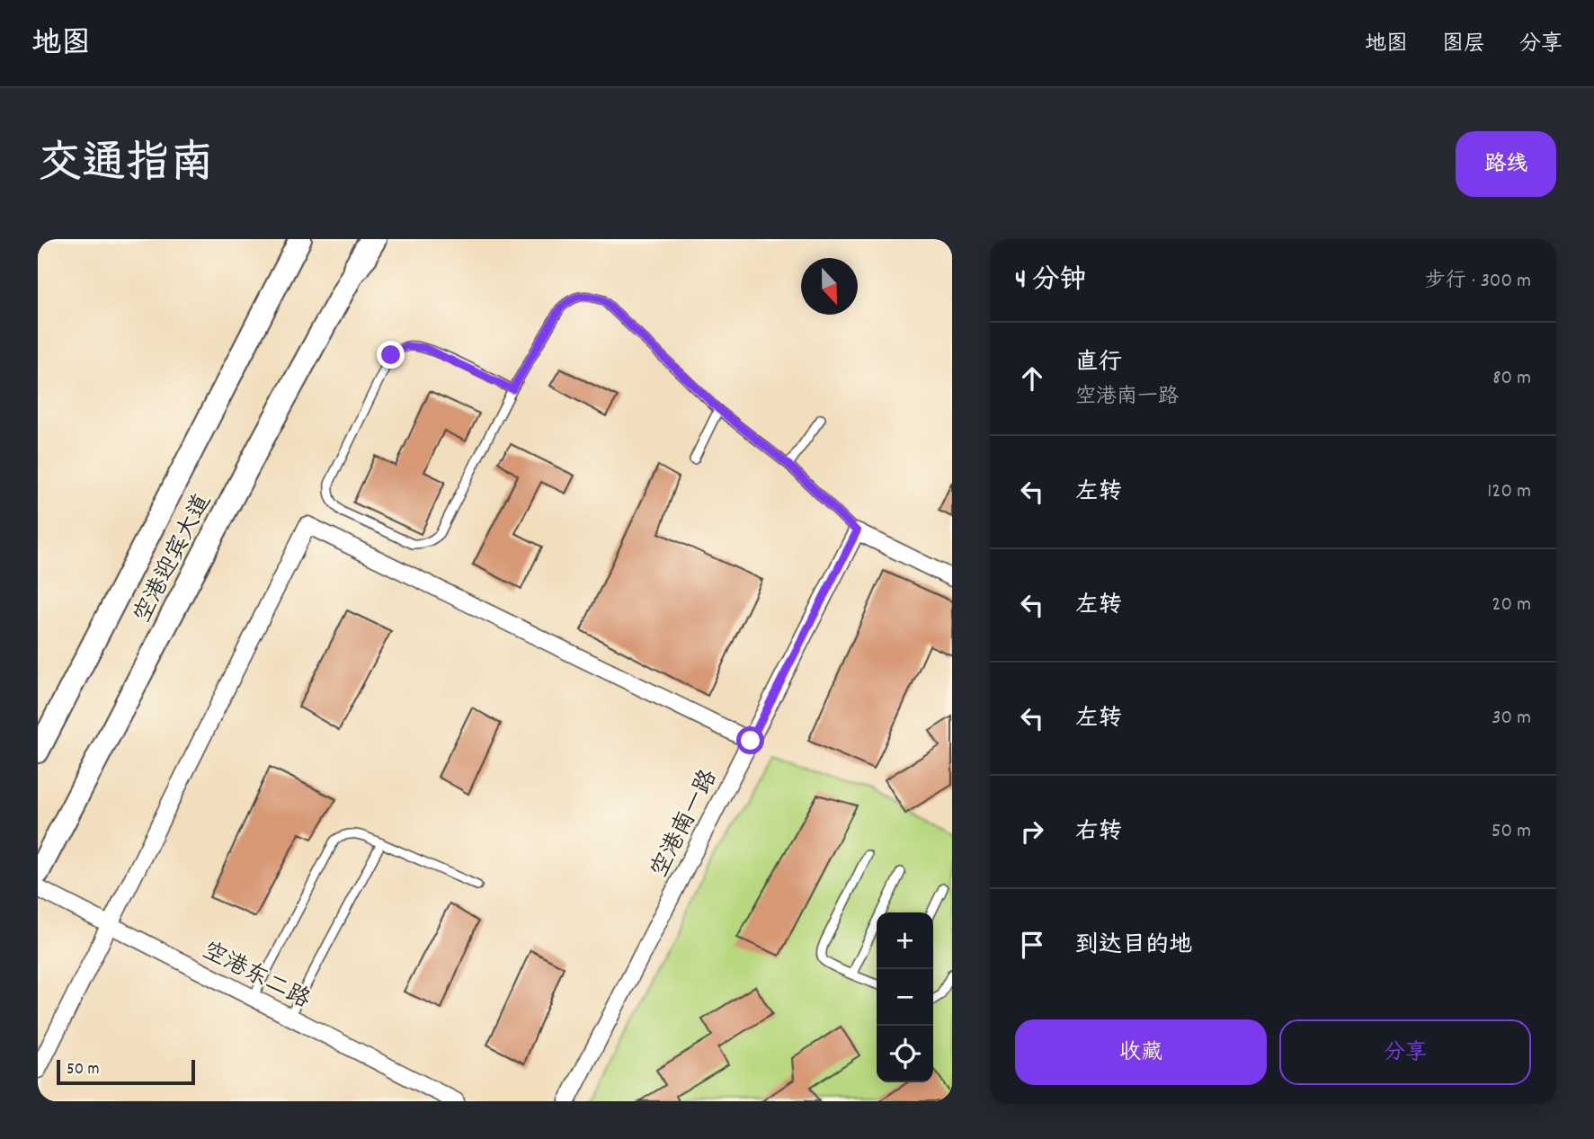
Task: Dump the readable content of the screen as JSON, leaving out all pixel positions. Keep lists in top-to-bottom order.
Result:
{
  "streets": {
    "main road": ["空港迎宾大道"],
    "street": ["空港南一路", "空港东二路"]
  },
  "crossings": [
    ["空港迎宾大道", "空港东二路"]
  ],
  "scale_bar": "50 m",
  "north": "bottom",
  "page": {
    "header": "地图",
    "nav": ["地图", "图层", "分享"],
    "title": "交通指南",
    "buttons": [
      "路线",
      ["收藏", "分享"]
    ],
    "heading": ["4 分钟", "步行 · 300 m"],
    "list": [
      ["直行", "空港南一路", "80 m"],
      ["左转", "120 m"],
      ["左转", "20 m"],
      ["左转", "30 m"],
      ["右转", "50 m"],
      "到达目的地"
    ],
    "map_buttons": ["+", "−"],
    "scale": "50 m"
  }
}
